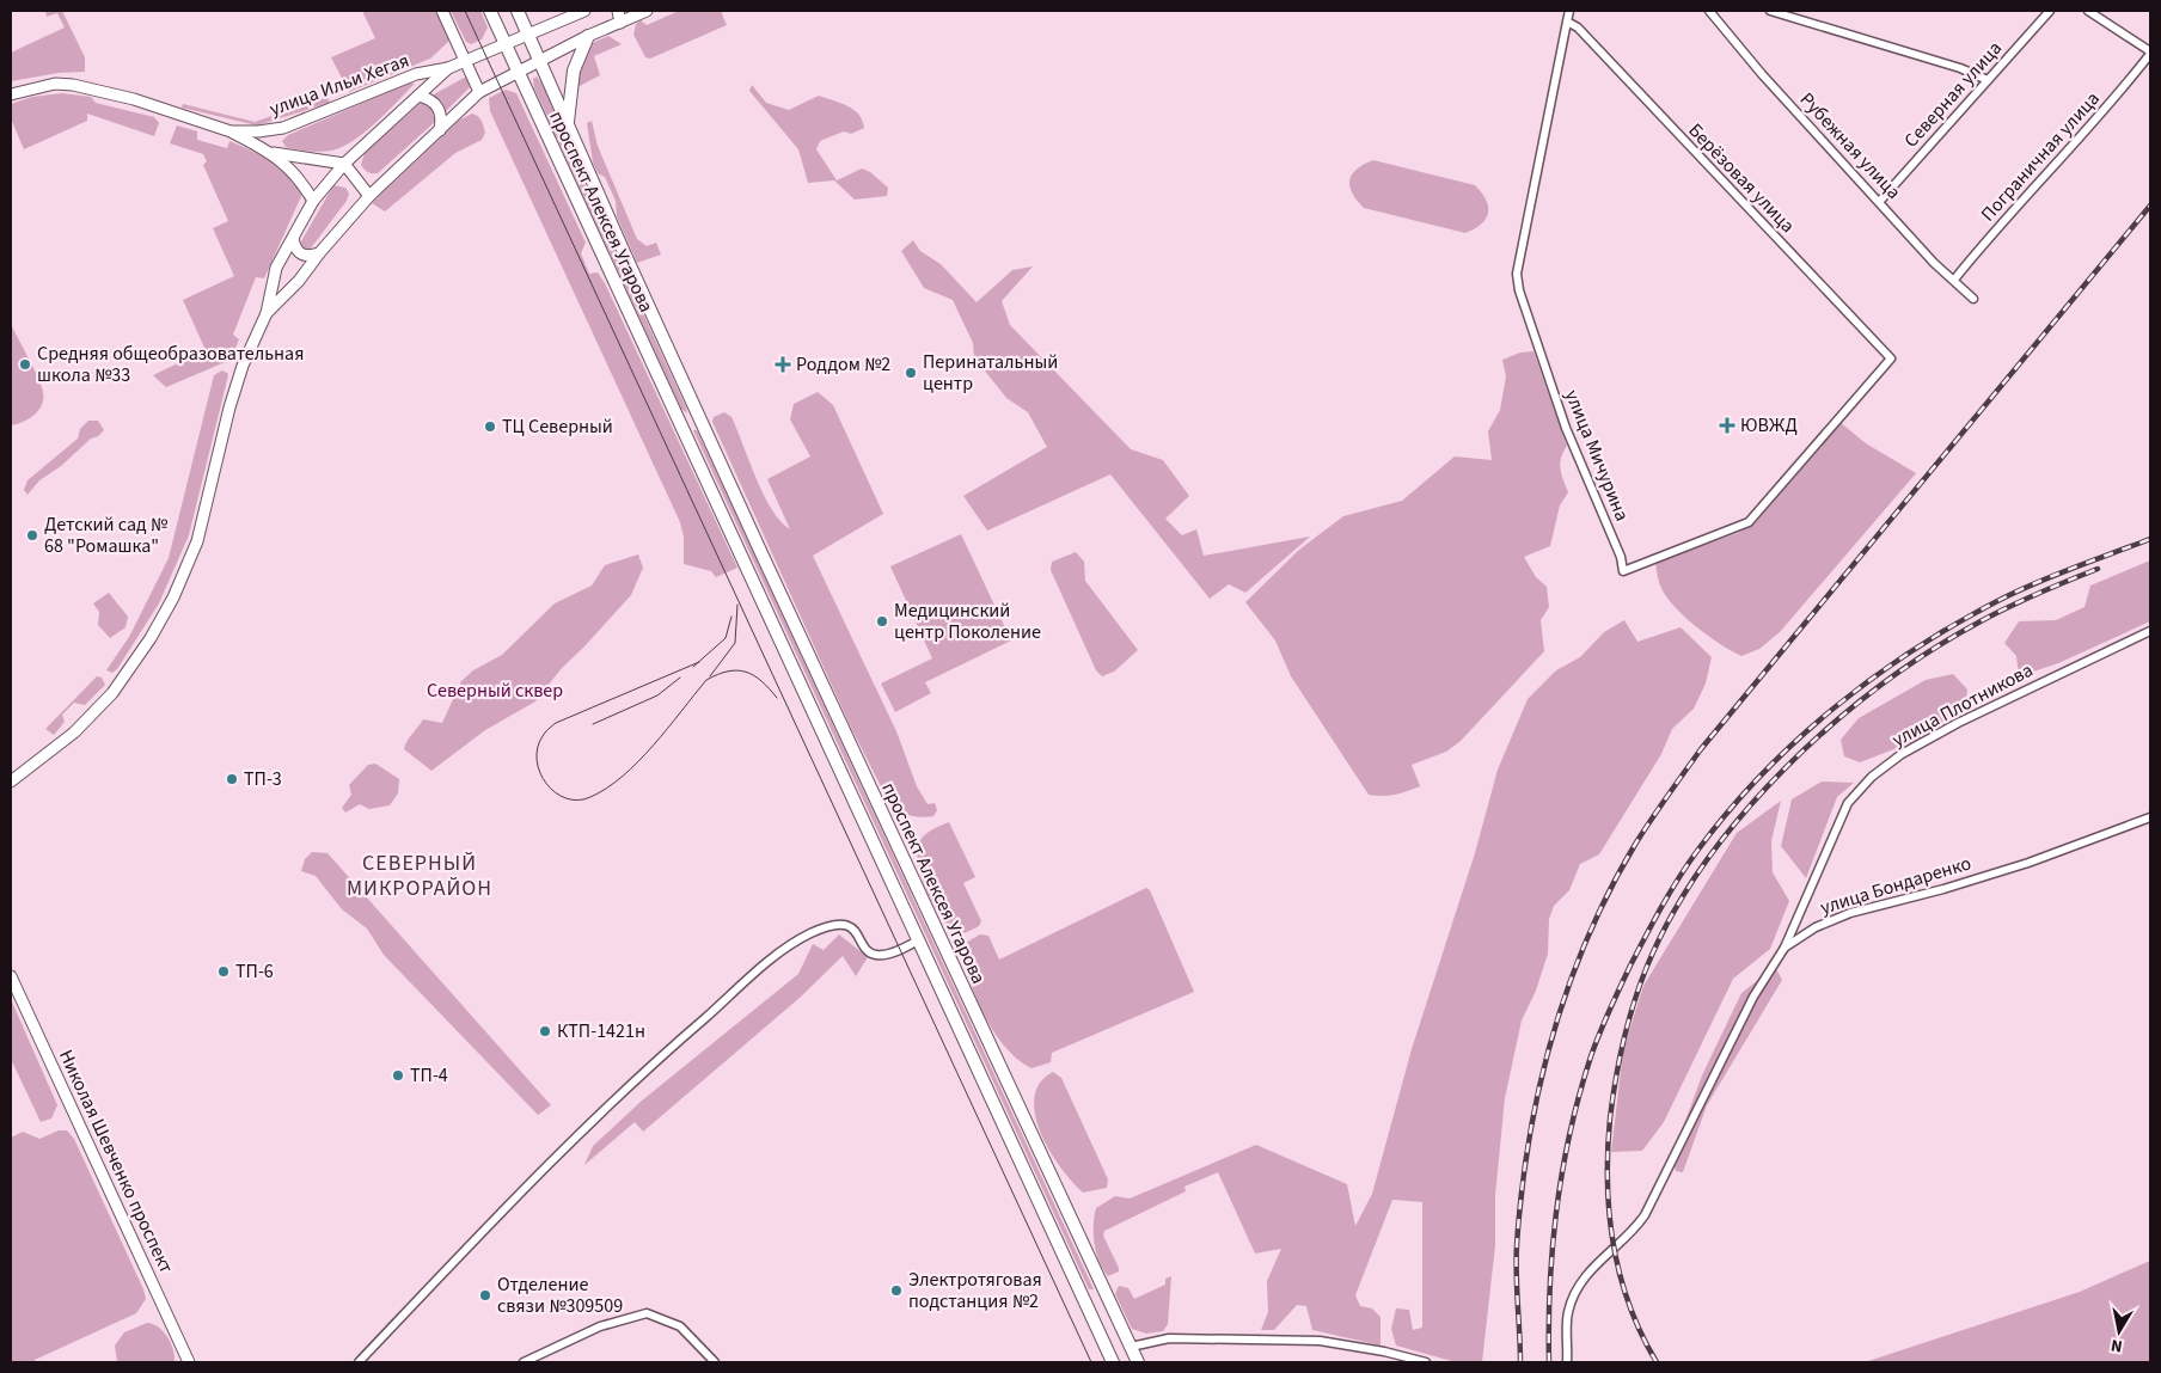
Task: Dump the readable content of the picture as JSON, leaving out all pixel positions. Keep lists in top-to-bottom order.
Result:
{
  "streets": {
    "main road": ["улица Ильи Хегая", "проспект Алексея Угарова", "Николая Шевченко проспект"],
    "street": [
      "Северная улица",
      "Рубежная улица",
      "Пограничная улица",
      "Берёзовая улица",
      "улица Мичурина",
      "улица Плотникова",
      "улица Бондаренко"
    ]
  },
  "crossings": [
    ["улица Ильи Хегая", "проспект Алексея Угарова"],
    ["Северная улица", "Рубежная улица"],
    ["Рубежная улица", "Пограничная улица"],
    ["Берёзовая улица", "улица Мичурина"],
    ["улица Плотникова", "улица Бондаренко"]
  ],
  "districts": ["СЕВЕРНЫЙ МИКРОРАЙОН"],
  "parks": ["Северный сквер"],
  "places": {
    "other": [
      "Средняя общеобразовательная школа №33",
      "Перинатальный центр",
      "ТЦ Северный",
      "Детский сад № 68 \"Ромашка\"",
      "Медицинский центр Поколение",
      "ТП-3",
      "ТП-6",
      "КТП-1421н",
      "ТП-4",
      "Электротяговая подстанция №2",
      "Отделение связи №309509"
    ],
    "health": ["Роддом №2", "ЮВЖД"]
  },
  "north": "bottom"
}
